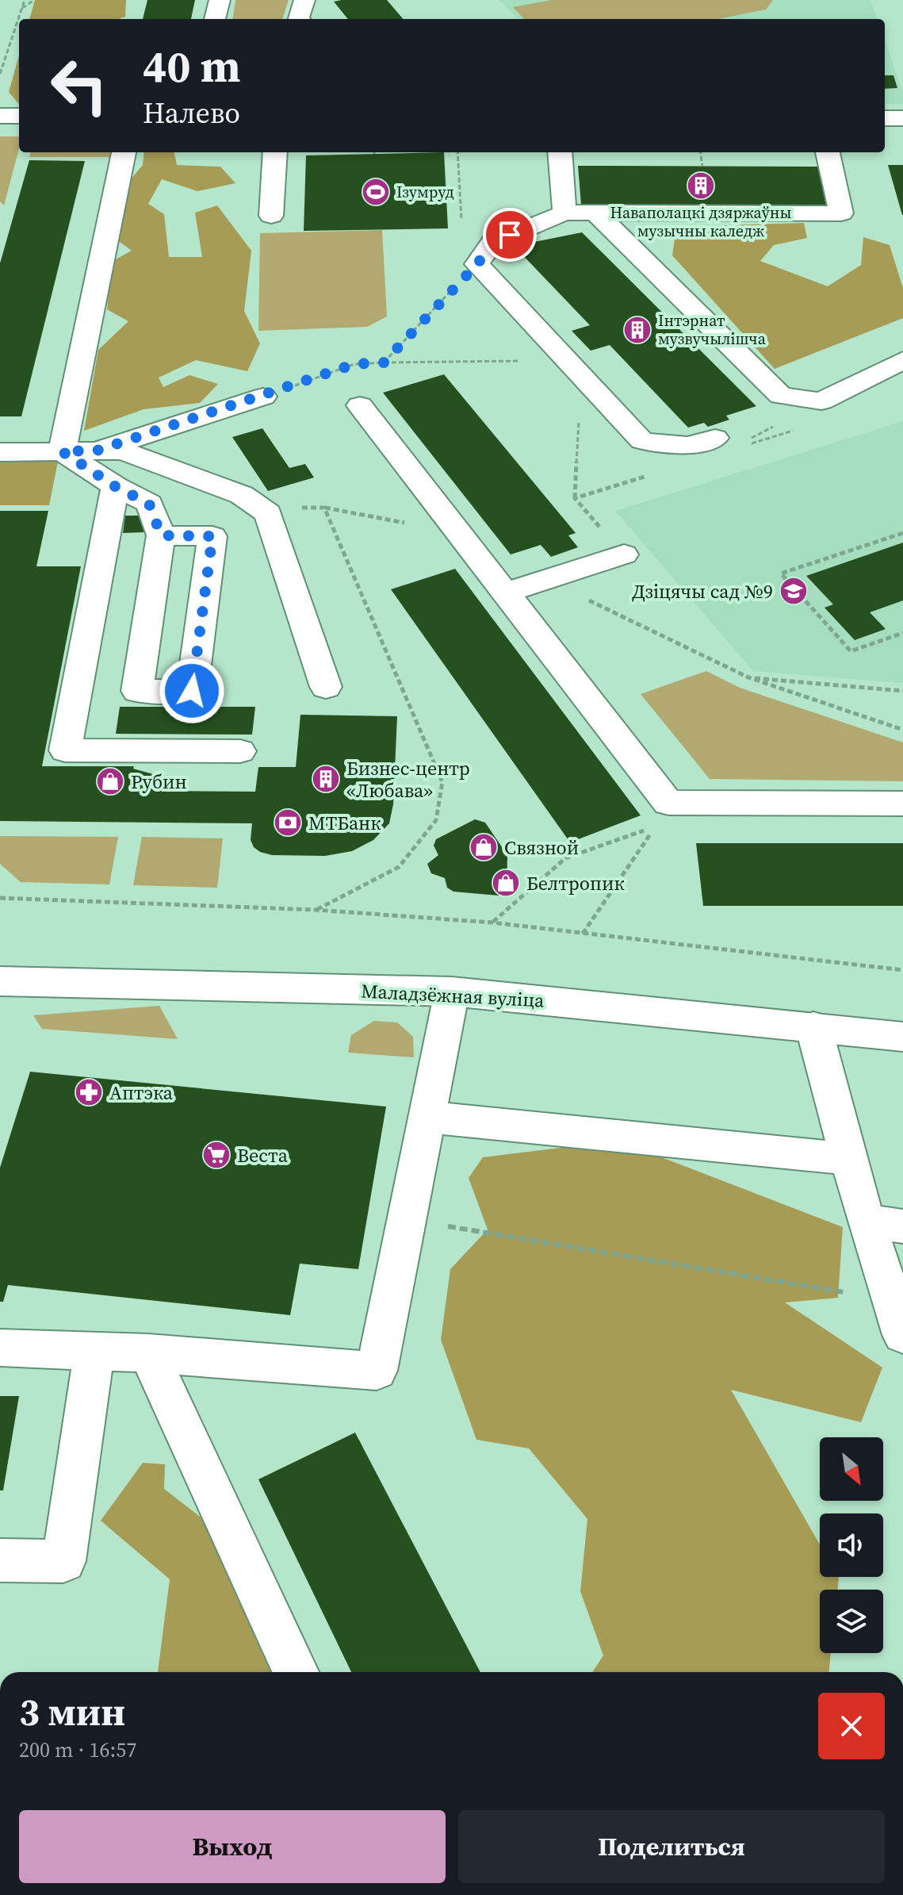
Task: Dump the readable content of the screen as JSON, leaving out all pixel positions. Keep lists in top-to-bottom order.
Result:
{
  "streets": {
    "main road": ["Маладзёжная вуліца"]
  },
  "places": {
    "building": ["Наваполацкі дзяржаўны музычны каледж", "Інтэрнат музвучылішча", "Бизнес-центр «Любава»"],
    "sports": ["Ізумруд"],
    "school or university": ["Дзіцячы сад №9"],
    "shop": ["Рубин", "Связной", "Белтропик"],
    "bank": ["МТБанк"],
    "pharmacy": ["Аптэка"],
    "supermarket": ["Веста"]
  },
  "north": "bottom right",
  "page": {
    "turn": ["40 m", "Налево"],
    "heading": ["3 мин", "200 m · 16:57"],
    "buttons": ["Выход", "Поделиться"]
  }
}
